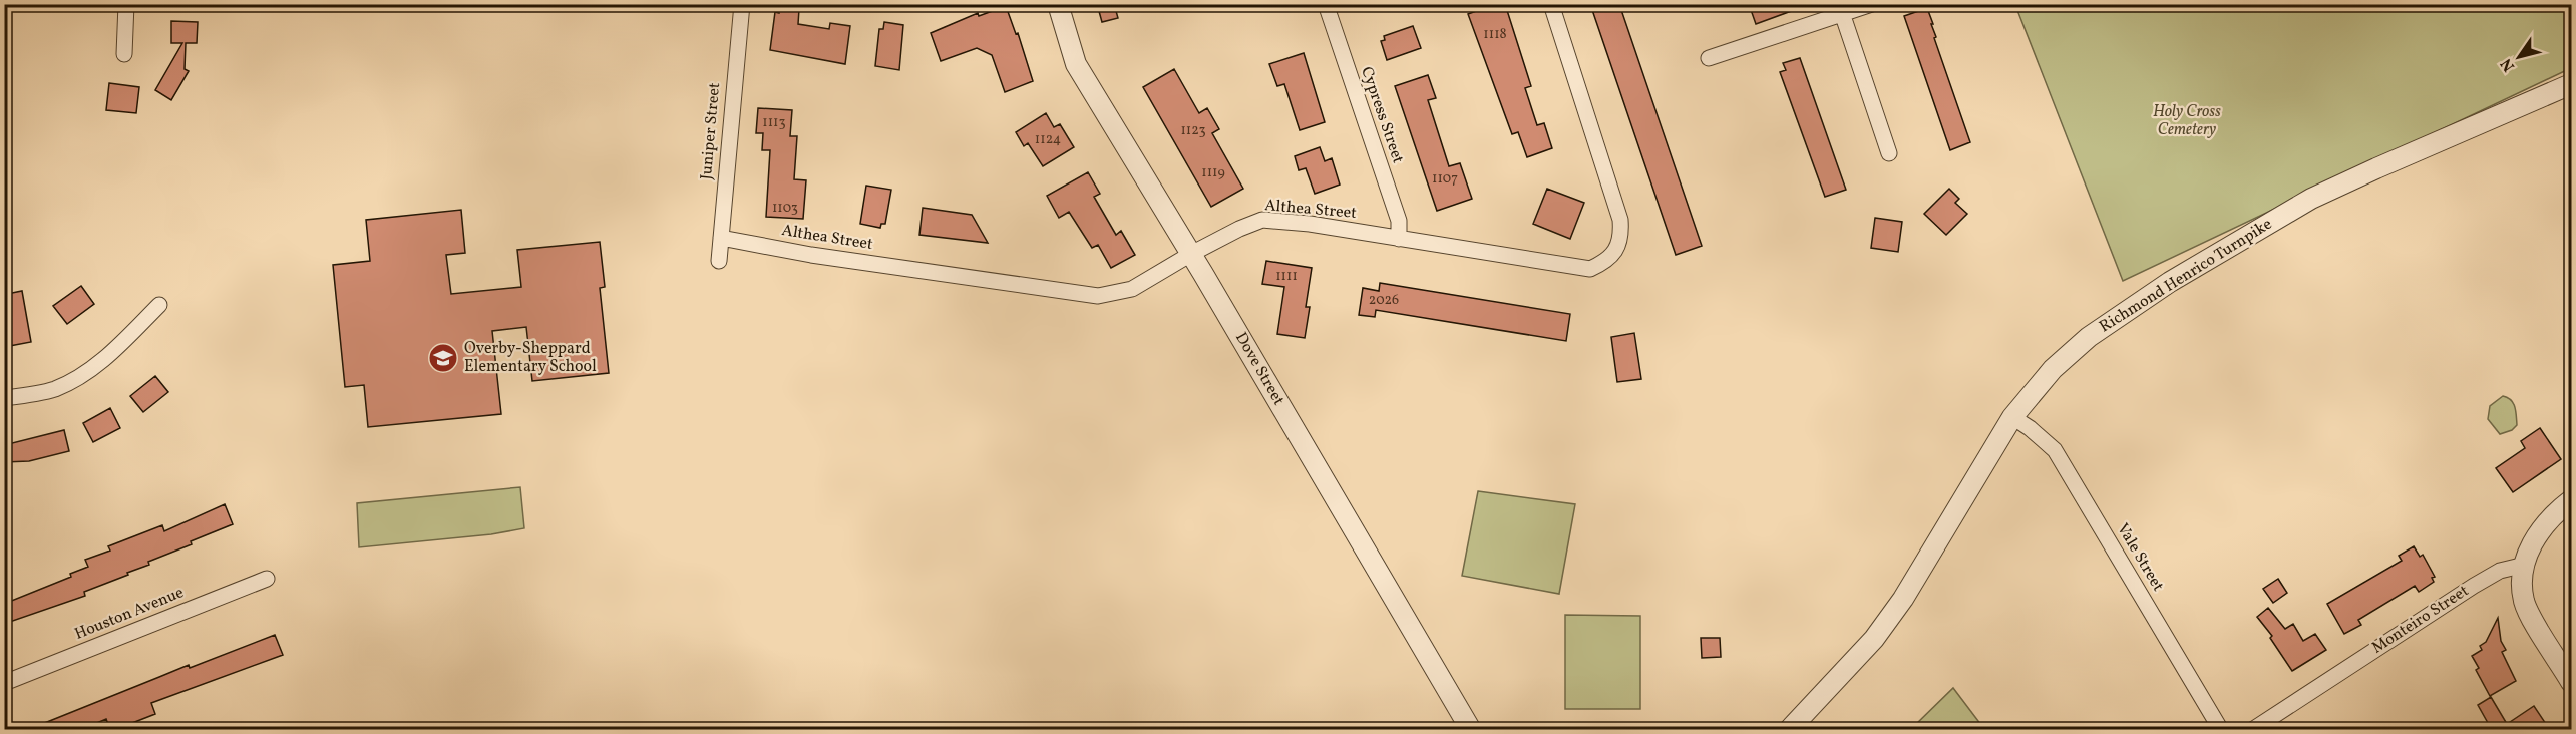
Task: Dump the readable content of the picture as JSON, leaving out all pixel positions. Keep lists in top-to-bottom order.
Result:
{
  "streets": {
    "street": [
      "Cypress Street",
      "Juniper Street",
      "Althea Street",
      "Richmond Henrico Turnpike",
      "Dove Street",
      "Vale Street",
      "Houston Avenue",
      "Monteiro Street"
    ]
  },
  "crossings": [
    ["Cypress Street", "Althea Street"],
    ["Juniper Street", "Althea Street"],
    ["Althea Street", "Dove Street"],
    ["Richmond Henrico Turnpike", "Vale Street"]
  ],
  "parks": ["Holy Cross Cemetery"],
  "places": {
    "school or university": ["Overby-Sheppard Elementary School"]
  },
  "house_numbers": [
    "1118",
    "1113",
    "1123",
    "1124",
    "1119",
    "1107",
    "1103",
    "1111",
    "2026"
  ],
  "north": "bottom left"
}
